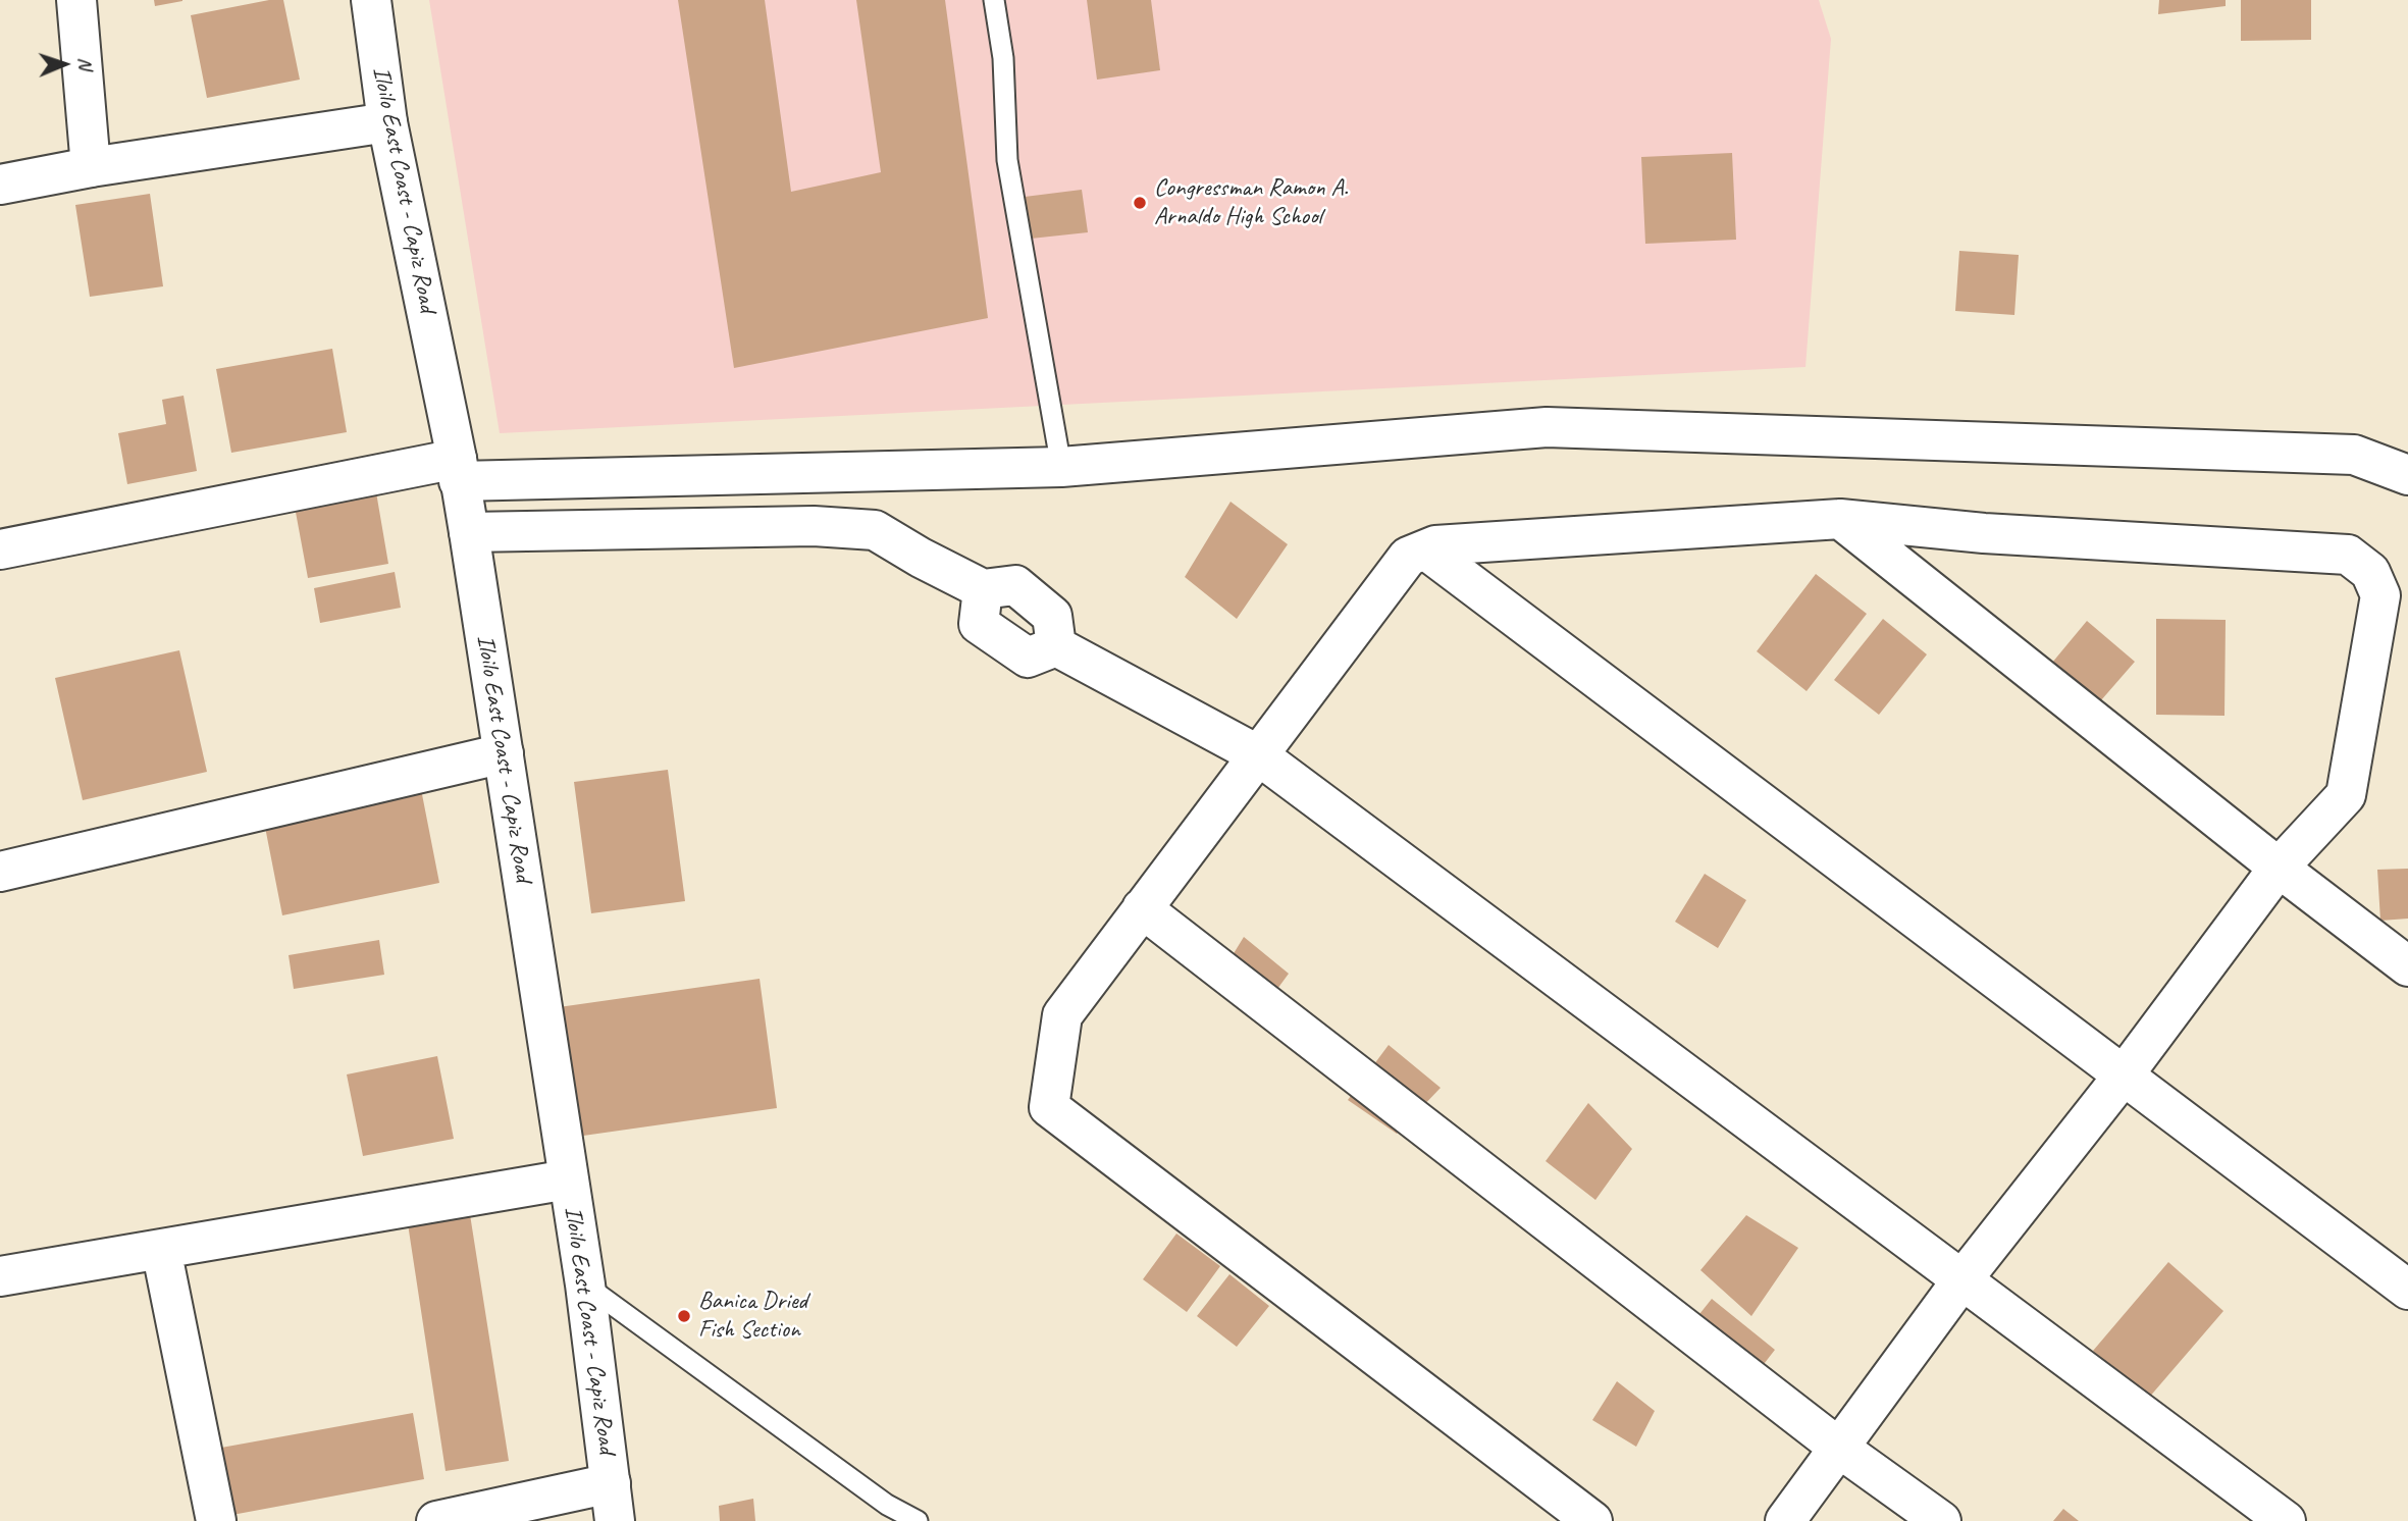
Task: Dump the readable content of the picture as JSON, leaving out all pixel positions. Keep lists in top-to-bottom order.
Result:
{
  "streets": {
    "street": ["Iloilo East Coast - Capiz Road"]
  },
  "places": ["Congressman Ramon A. Arnaldo High School", "Banica Dried Fish Section"],
  "north": "right"
}
